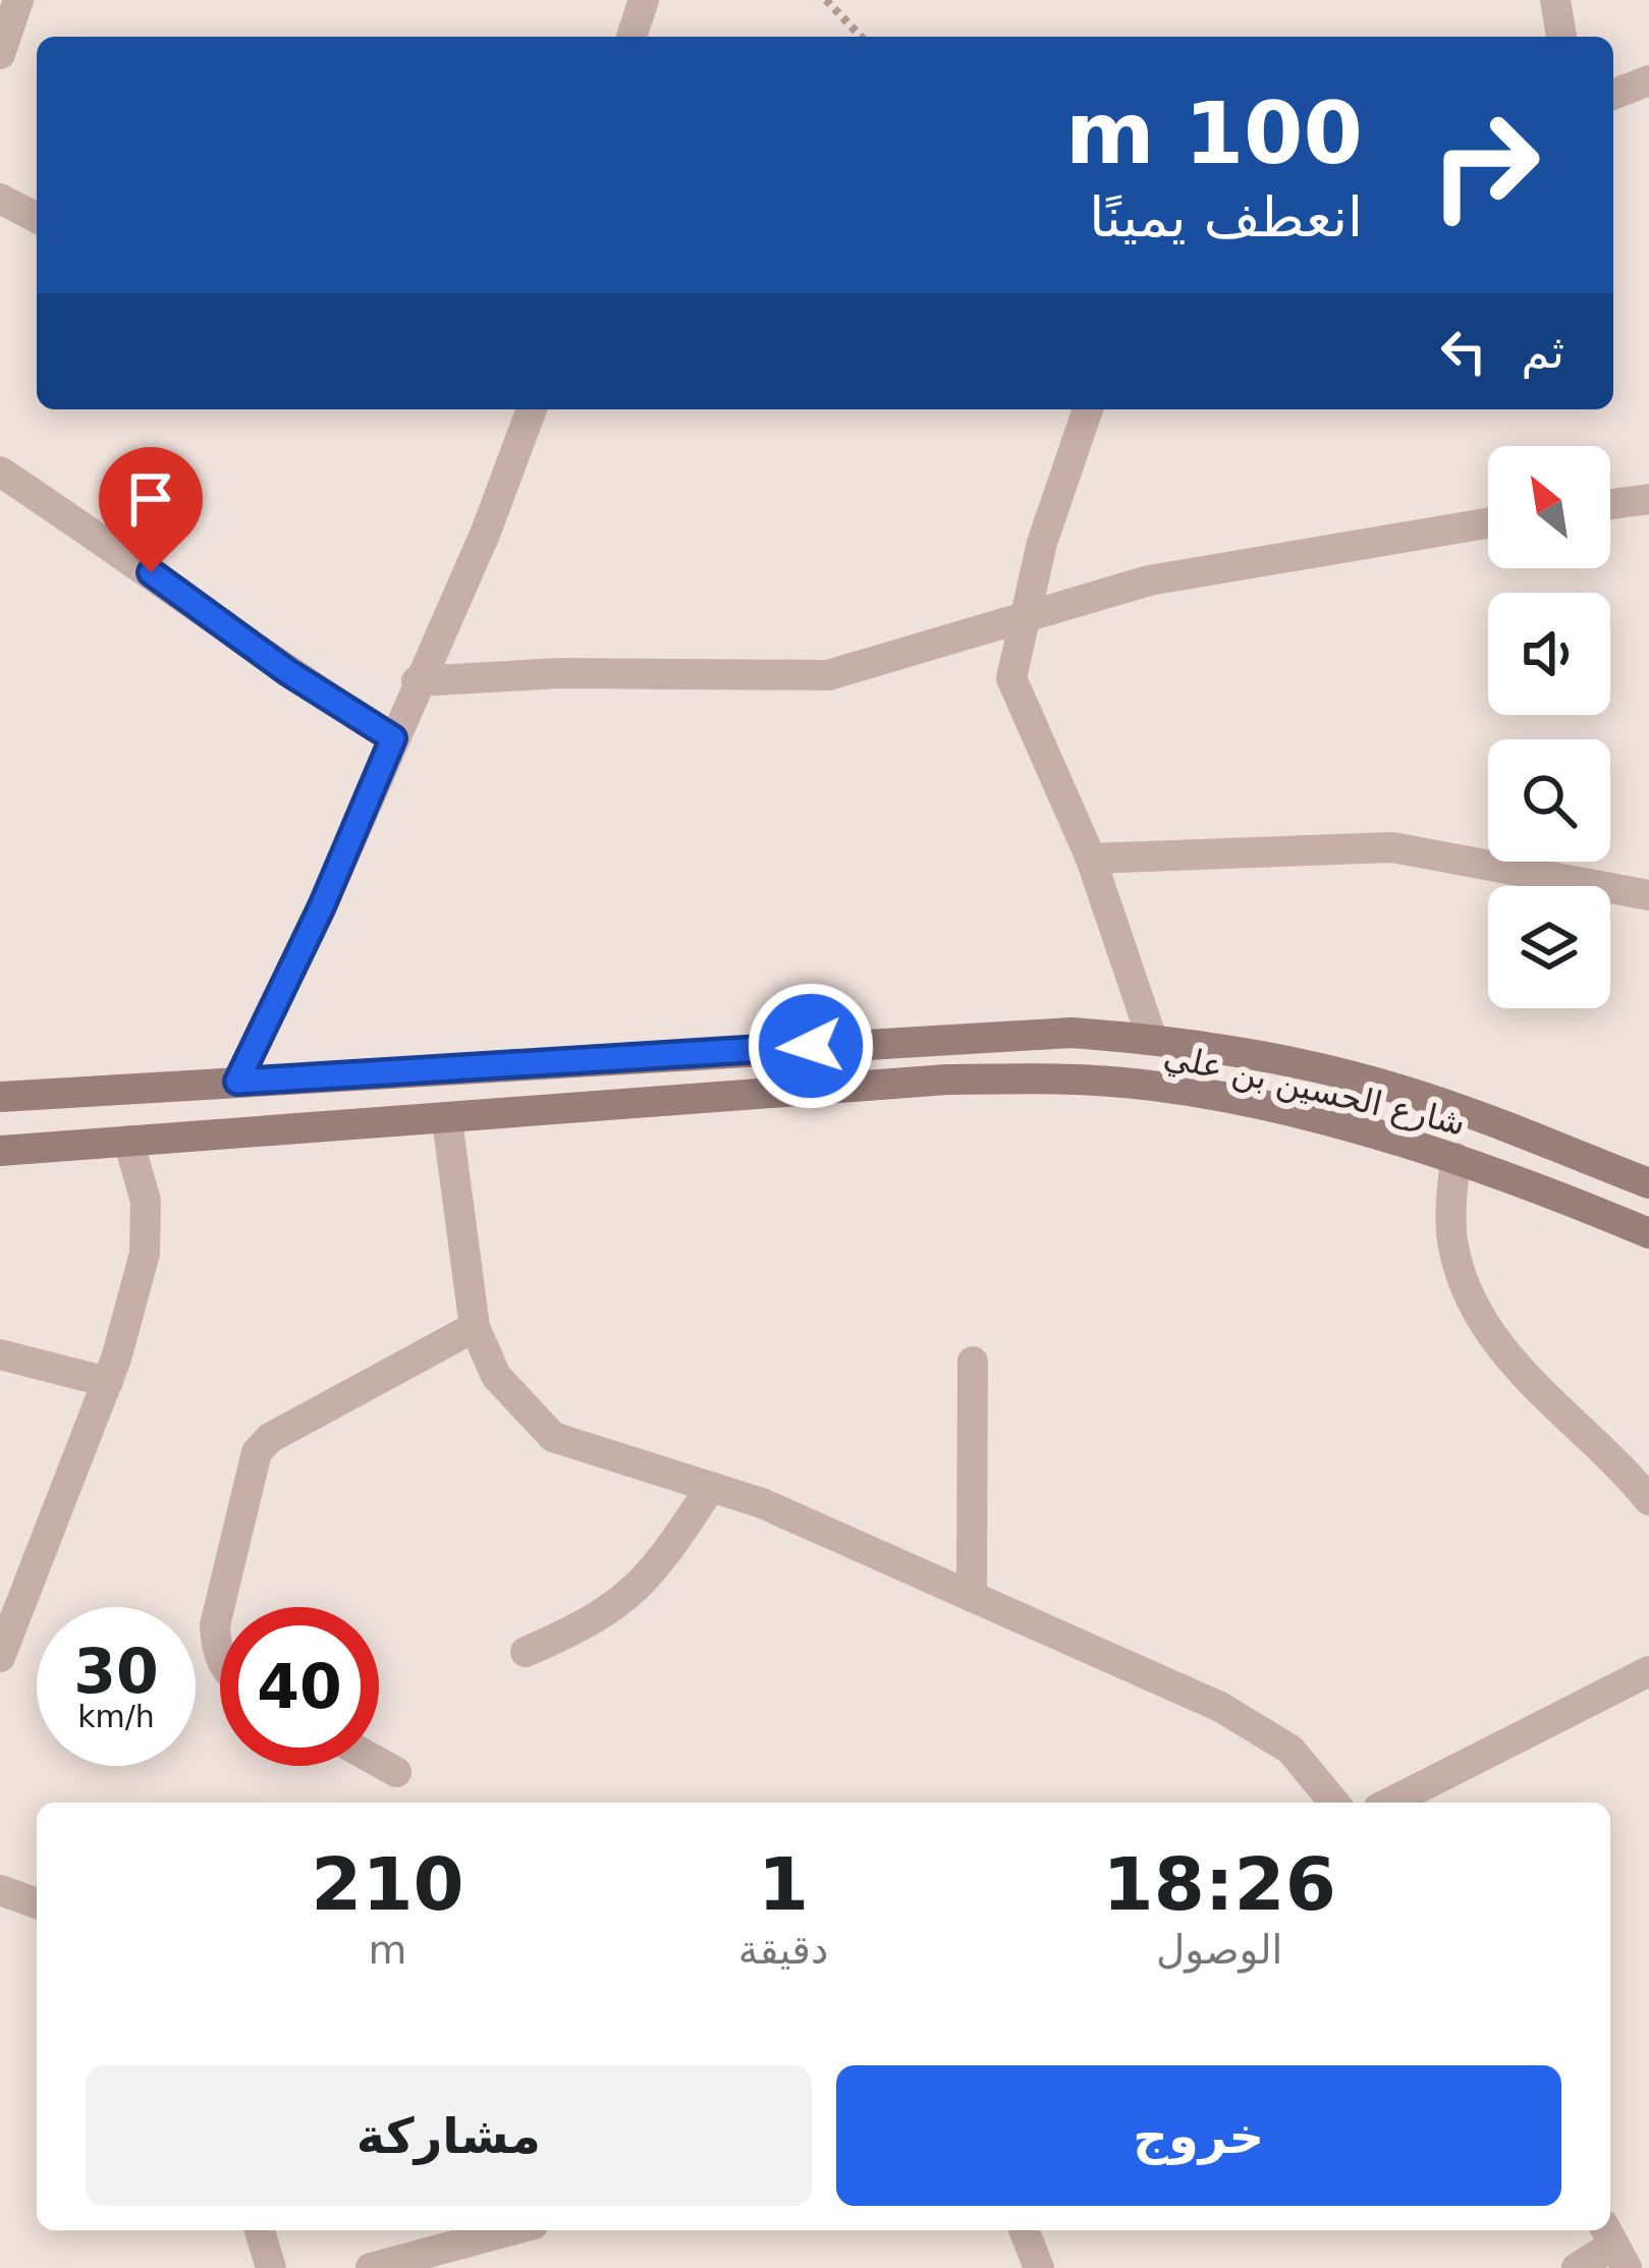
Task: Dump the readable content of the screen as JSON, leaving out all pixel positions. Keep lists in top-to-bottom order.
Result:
{
  "streets": {
    "street": ["شارع الحسين بن علي"]
  },
  "north": "top left",
  "page": {
    "turn": ["100 m", "انعطف يمينًا"],
    "then": "ثم",
    "speed": "30 km/h",
    "limit": "40",
    "eta": [
      "18:26",
      "الوصول",
      "1",
      "دقيقة",
      "210",
      "m"
    ],
    "buttons": ["خروج", "مشاركة"]
  }
}
